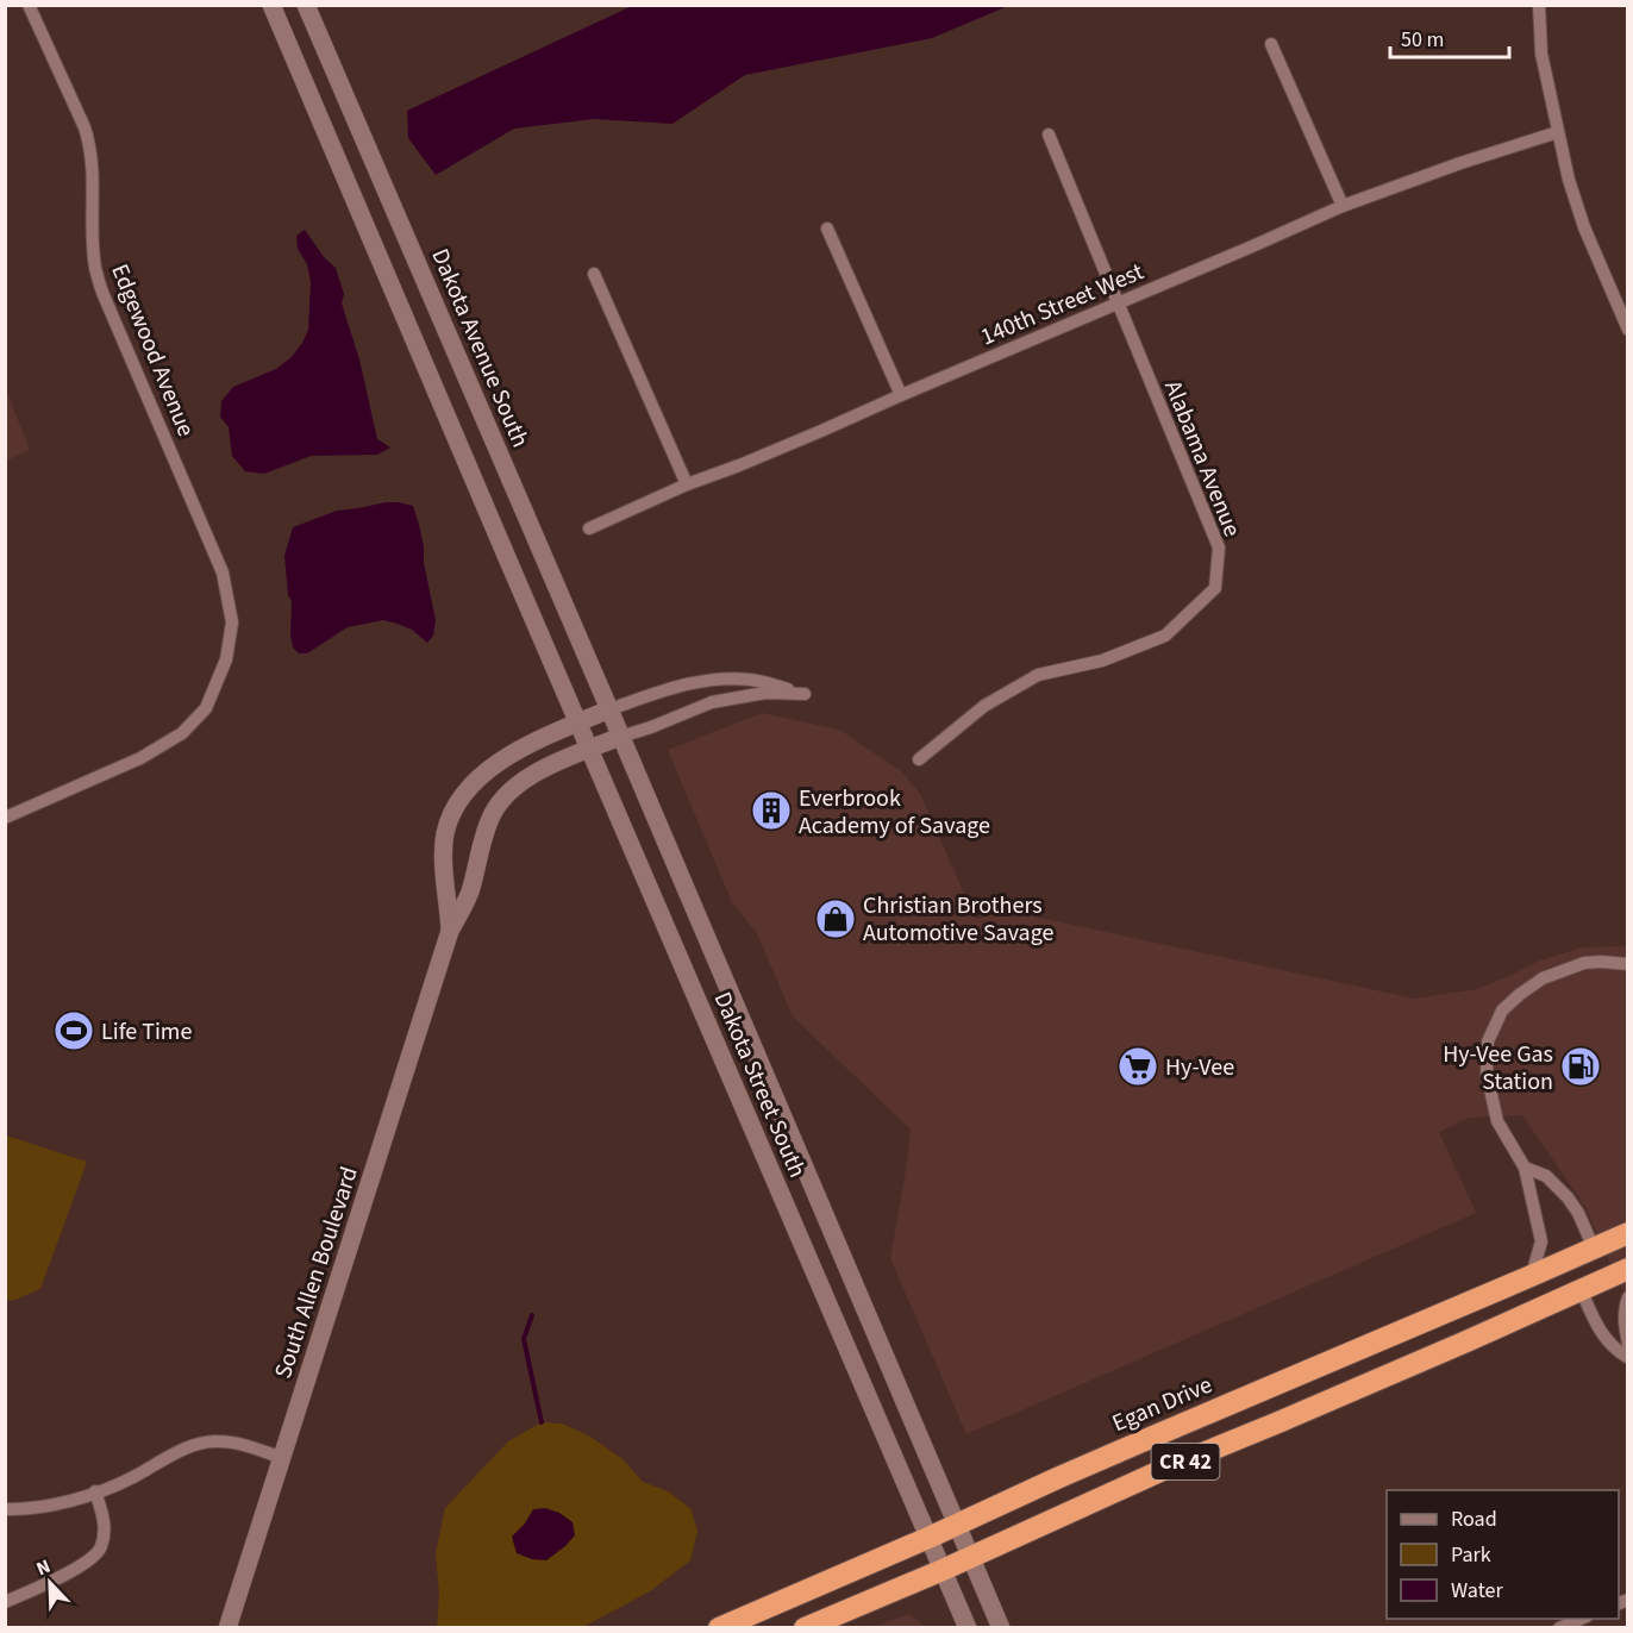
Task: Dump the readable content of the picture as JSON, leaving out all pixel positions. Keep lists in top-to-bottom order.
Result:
{
  "streets": {
    "highway": ["Egan Drive", "CR 42"],
    "main road": ["Dakota Avenue South", "Dakota Street South", "South Allen Boulevard"],
    "street": ["140th Street West", "Edgewood Avenue", "Alabama Avenue"]
  },
  "crossings": [
    ["140th Street West", "Alabama Avenue"],
    ["Dakota Avenue South", "Dakota Street South"],
    ["Dakota Avenue South", "South Allen Boulevard"],
    ["Dakota Street South", "South Allen Boulevard"],
    ["Dakota Street South", "Egan Drive"],
    ["Dakota Street South", "CR 42"]
  ],
  "places": {
    "building": ["Everbrook Academy of Savage"],
    "shop": ["Christian Brothers Automotive Savage"],
    "sports": ["Life Time"],
    "supermarket": ["Hy-Vee"],
    "fuel station": ["Hy-Vee Gas Station"]
  },
  "legend": ["Road", "Park", "Water"],
  "scale_bar": "50 m",
  "north": "top left"
}
